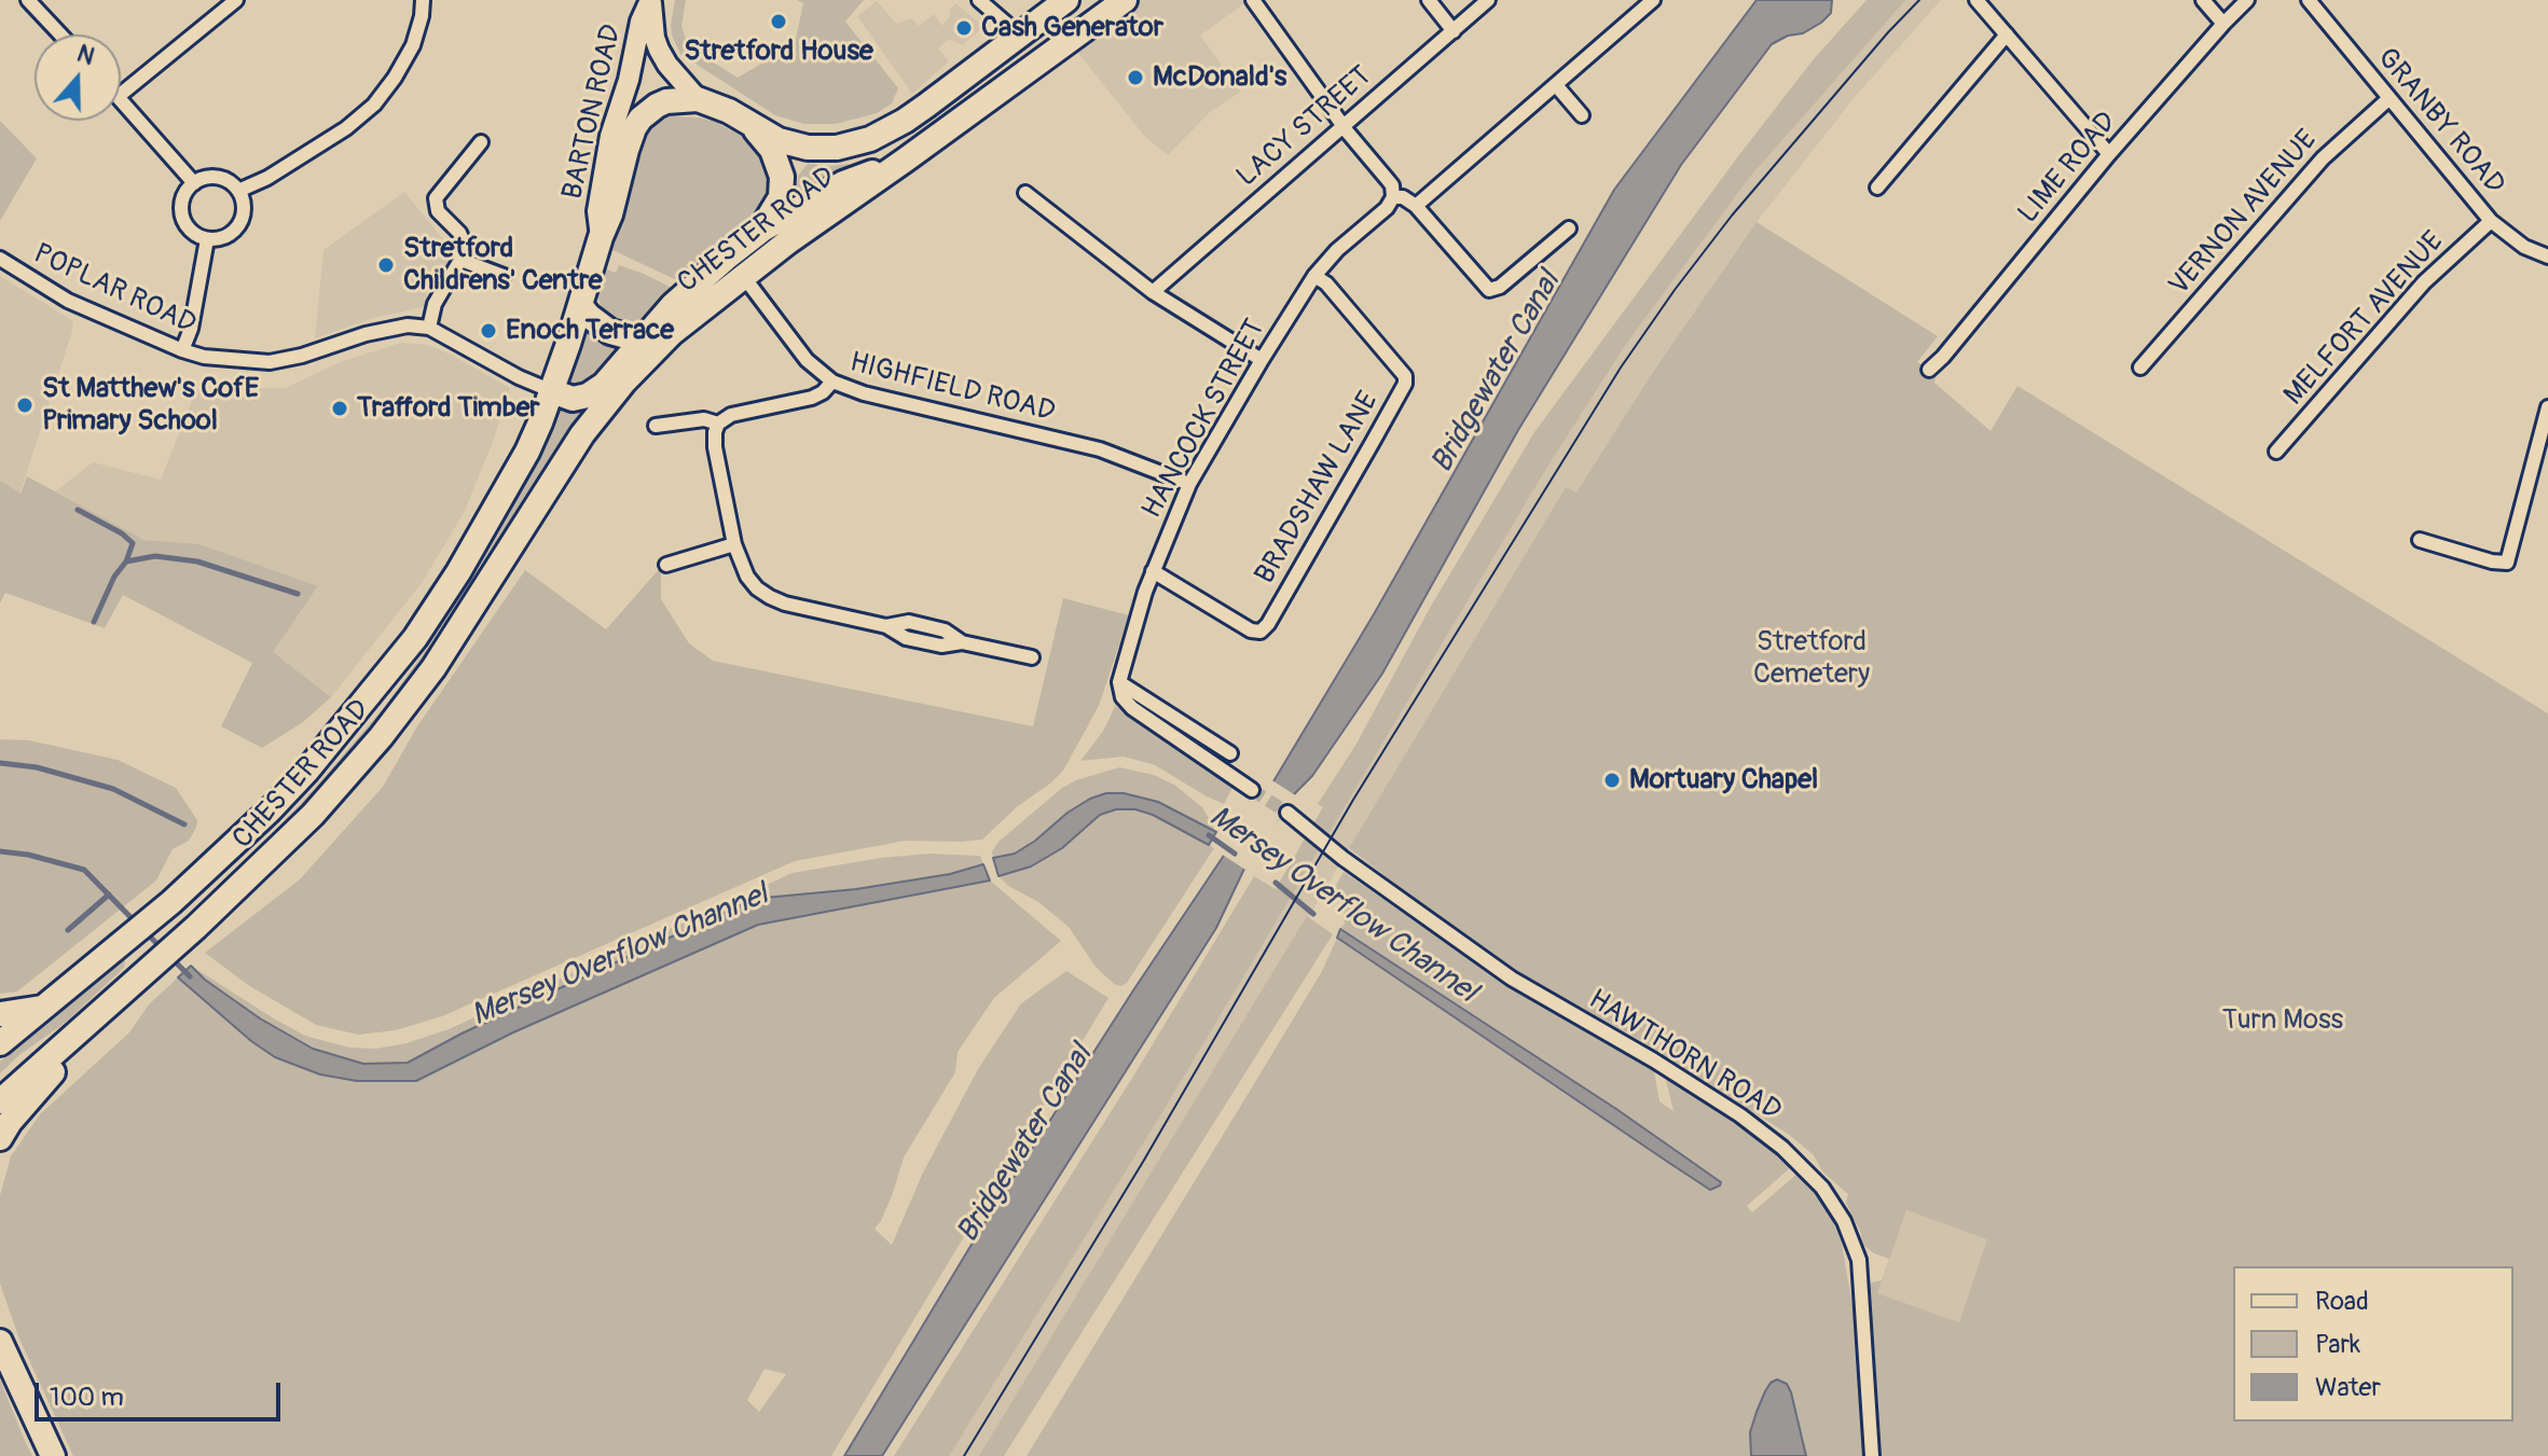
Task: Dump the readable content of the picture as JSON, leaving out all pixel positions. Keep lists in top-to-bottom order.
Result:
{
  "streets": {
    "highway": ["CHESTER ROAD"],
    "main road": ["BARTON ROAD"],
    "street": [
      "GRANBY ROAD",
      "LACY STREET",
      "LIME ROAD",
      "VERNON AVENUE",
      "POPLAR ROAD",
      "MELFORT AVENUE",
      "HIGHFIELD ROAD",
      "HANCOCK STREET",
      "BRADSHAW LANE",
      "HAWTHORN ROAD"
    ]
  },
  "crossings": [
    ["BARTON ROAD", "CHESTER ROAD"],
    ["GRANBY ROAD", "VERNON AVENUE"],
    ["GRANBY ROAD", "MELFORT AVENUE"],
    ["HIGHFIELD ROAD", "HANCOCK STREET"],
    ["HANCOCK STREET", "BRADSHAW LANE"]
  ],
  "water": ["Bridgewater Canal", "Mersey Overflow Channel"],
  "parks": ["Stretford Cemetery", "Turn Moss"],
  "places": [
    "Stretford House",
    "Cash Generator",
    "McDonald's",
    "Stretford Childrens' Centre",
    "Enoch Terrace",
    "St Matthew's CofE Primary School",
    "Trafford Timber",
    "Mortuary Chapel"
  ],
  "legend": ["Road", "Park", "Water"],
  "scale_bar": "100 m",
  "north": "top"
}
